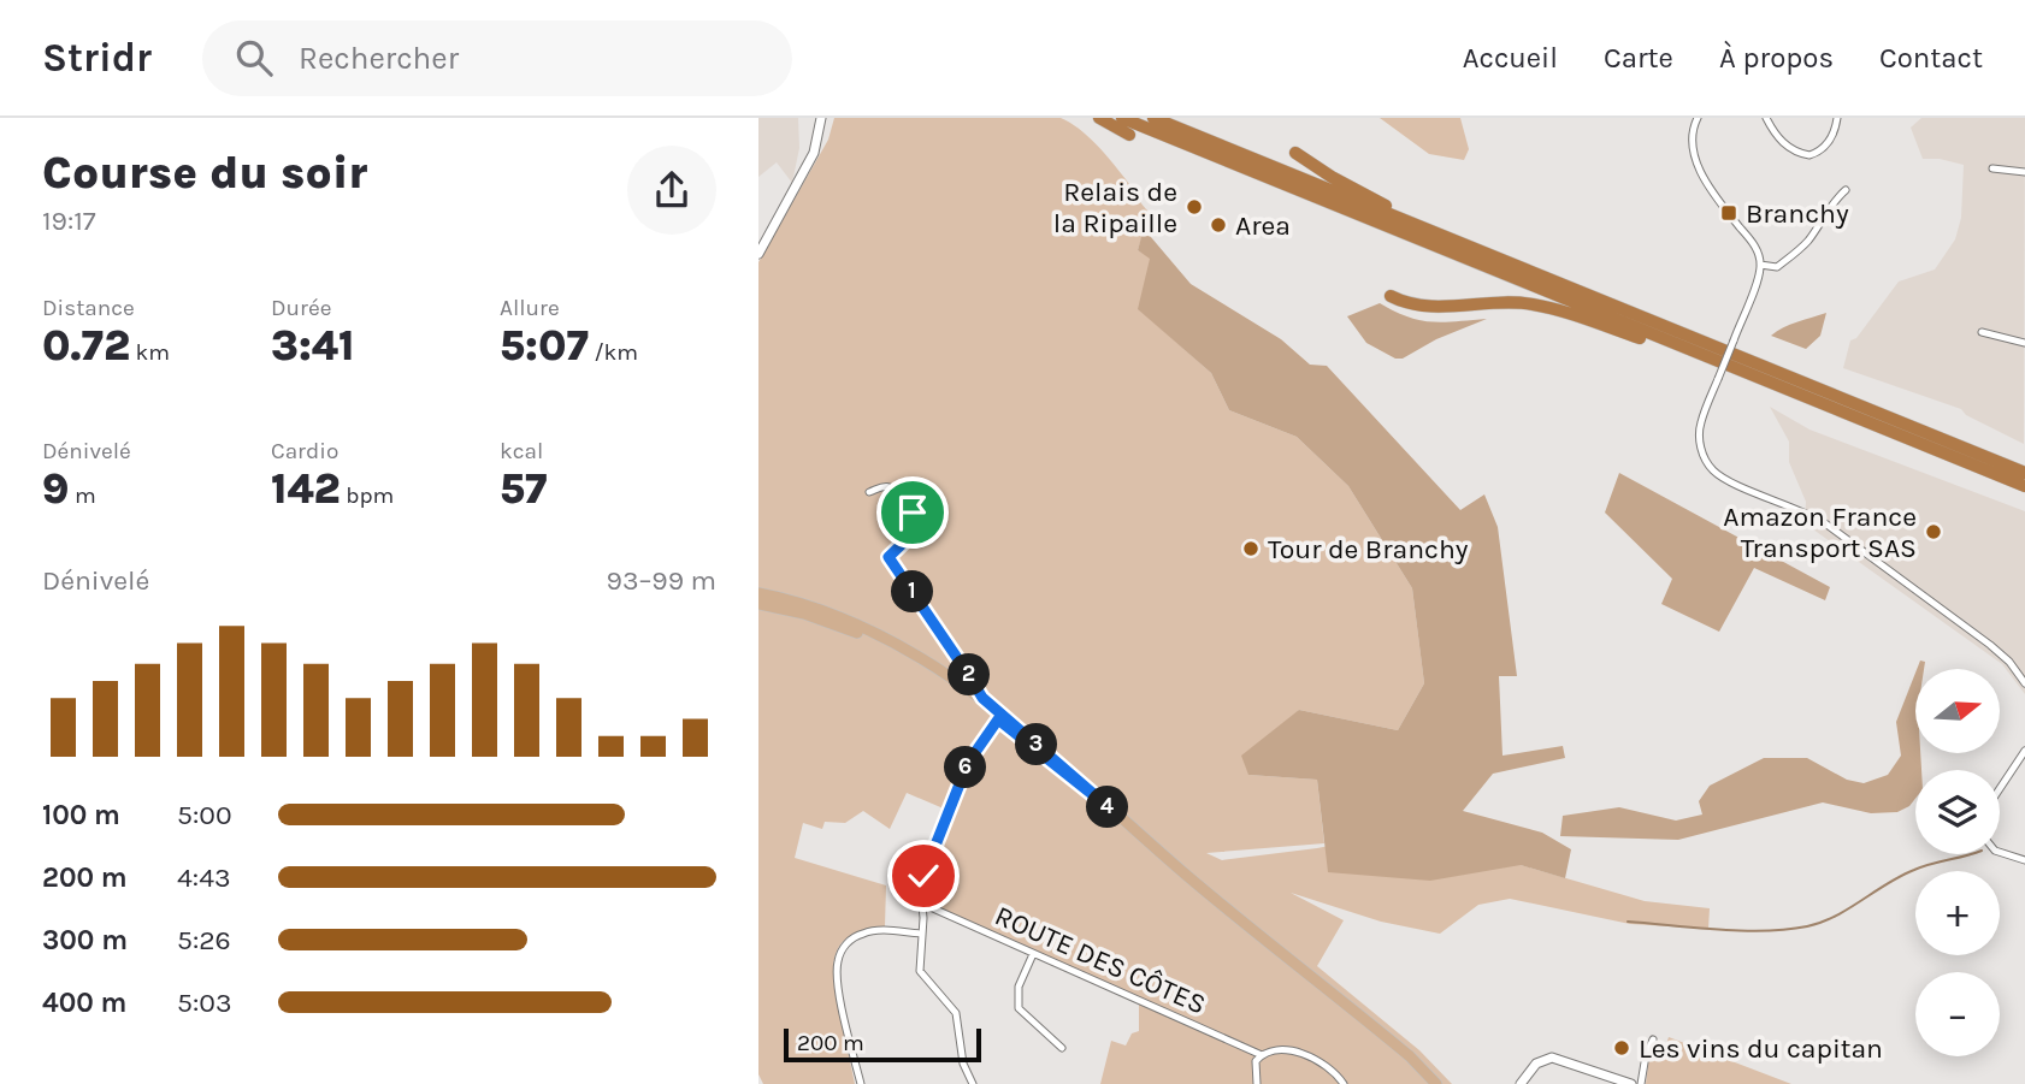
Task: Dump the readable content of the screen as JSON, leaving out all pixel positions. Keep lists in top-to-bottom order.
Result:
{
  "streets": {
    "street": ["ROUTE DES CÔTES"]
  },
  "places": {
    "other": [
      "Relais de la Ripaille",
      "Area",
      "Amazon France Transport SAS",
      "Tour de Branchy",
      "Les vins du capitan"
    ],
    "transit": ["Branchy"]
  },
  "scale_bar": "200 m",
  "north": "right",
  "page": {
    "header": "Stridr",
    "search": "Rechercher",
    "nav": [
      "Accueil",
      "Carte",
      "À propos",
      "Contact"
    ],
    "heading": ["Course du soir", "19:17"],
    "stats": [
      ["Distance", "0.72 km"],
      ["Durée", "3:41"],
      ["Allure", "5:07 /km"],
      ["Dénivelé", "9 m"],
      ["Cardio", "142 bpm"],
      ["kcal", "57"]
    ],
    "chart": ["Dénivelé", "93–99 m"],
    "pins": [
      "1",
      "2",
      "3",
      "6",
      "4"
    ],
    "map_buttons": ["+", "−"],
    "list": [
      {
        "name": "100 m",
        "note": "5:00"
      },
      {
        "name": "200 m",
        "note": "4:43"
      },
      {
        "name": "300 m",
        "note": "5:26"
      },
      {
        "name": "400 m",
        "note": "5:03"
      }
    ],
    "scale": "200 m"
  }
}
